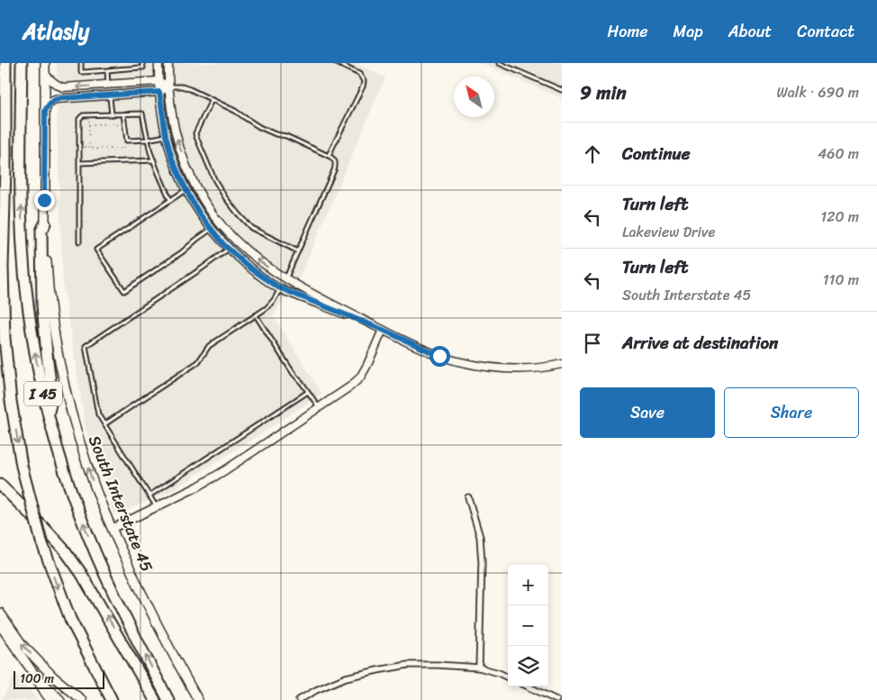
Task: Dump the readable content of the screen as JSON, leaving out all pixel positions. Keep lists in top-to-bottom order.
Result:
{
  "streets": {
    "highway": ["I 45"],
    "main road": ["South Interstate 45"]
  },
  "one_way": ["South Interstate 45"],
  "scale_bar": "100 m",
  "north": "top left",
  "page": {
    "header": "Atlasly",
    "nav": [
      "Home",
      "Map",
      "About",
      "Contact"
    ],
    "heading": ["9 min", "Walk · 690 m"],
    "list": [
      ["Continue", "460 m"],
      ["Turn left", "Lakeview Drive", "120 m"],
      ["Turn left", "South Interstate 45", "110 m"],
      "Arrive at destination"
    ],
    "buttons": ["Save", "Share"],
    "map_buttons": ["+", "−"],
    "scale": "100 m"
  }
}
